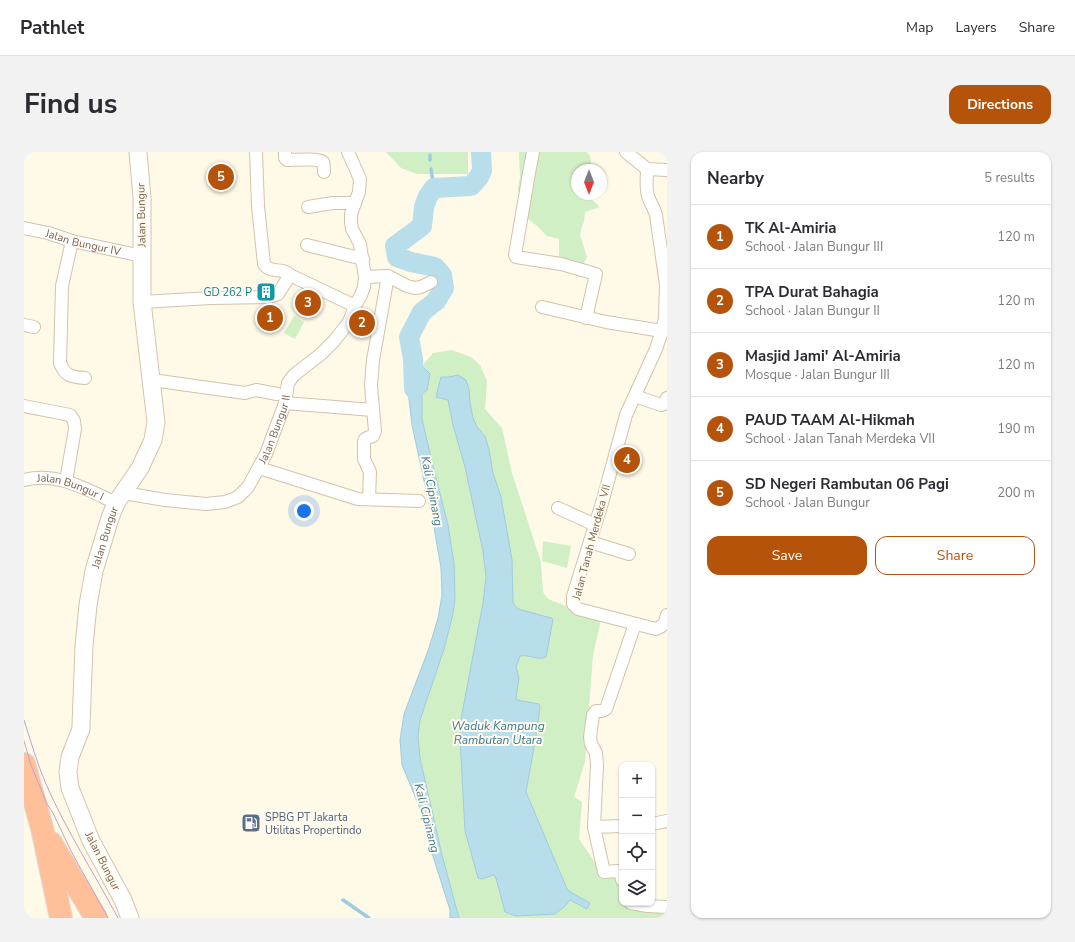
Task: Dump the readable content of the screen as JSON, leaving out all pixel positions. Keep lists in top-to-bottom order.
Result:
{
  "streets": {
    "street": [
      "Jalan Bungur",
      "Jalan Bungur IV",
      "Jalan Bungur II",
      "Jalan Bungur I",
      "Jalan Tanah Merdeka VII"
    ]
  },
  "crossings": [
    ["Jalan Bungur", "Jalan Bungur IV"],
    ["Jalan Bungur", "Jalan Bungur II"],
    ["Jalan Bungur", "Jalan Bungur I"],
    ["Jalan Bungur II", "Jalan Bungur I"]
  ],
  "water": ["Kali Cipinang", "Waduk Kampung Rambutan Utara"],
  "places": {
    "building": ["GD 262 P"],
    "fuel station": ["SPBG PT Jakarta Utilitas Propertindo"]
  },
  "north": "bottom",
  "page": {
    "header": "Pathlet",
    "nav": ["Map", "Layers", "Share"],
    "title": "Find us",
    "buttons": [
      "Directions",
      ["Save", "Share"]
    ],
    "heading": ["Nearby", "5 results"],
    "pins": [
      "5",
      "3",
      "1",
      "2",
      "4"
    ],
    "list": [
      {
        "mark": "1",
        "name": "TK Al-Amiria",
        "note": "School · Jalan Bungur III",
        "value": "120 m"
      },
      {
        "mark": "2",
        "name": "TPA Durat Bahagia",
        "note": "School · Jalan Bungur II",
        "value": "120 m"
      },
      {
        "mark": "3",
        "name": "Masjid Jami' Al-Amiria",
        "note": "Mosque · Jalan Bungur III",
        "value": "120 m"
      },
      {
        "mark": "4",
        "name": "PAUD TAAM Al-Hikmah",
        "note": "School · Jalan Tanah Merdeka VII",
        "value": "190 m"
      },
      {
        "mark": "5",
        "name": "SD Negeri Rambutan 06 Pagi",
        "note": "School · Jalan Bungur",
        "value": "200 m"
      }
    ],
    "map_buttons": ["+", "−"]
  }
}
